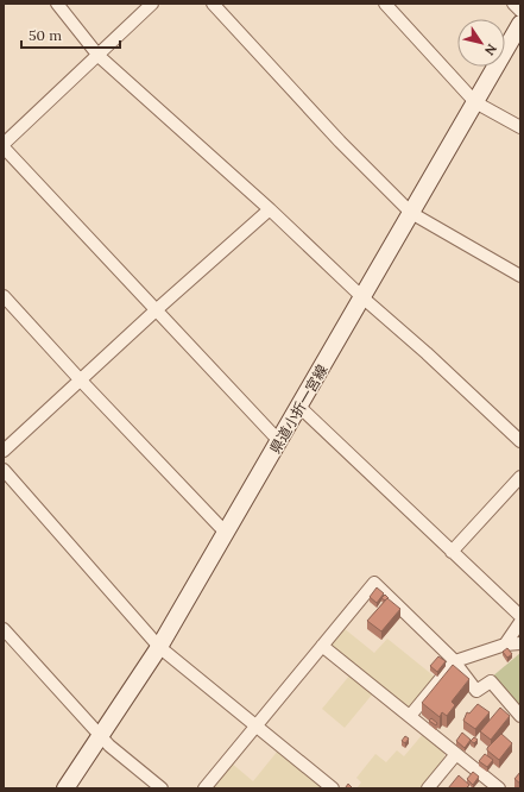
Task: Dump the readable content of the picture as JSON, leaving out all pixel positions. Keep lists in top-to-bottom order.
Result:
{
  "streets": {
    "main road": ["県道小折一宮線"]
  },
  "scale_bar": "50 m",
  "north": "bottom right"
}
